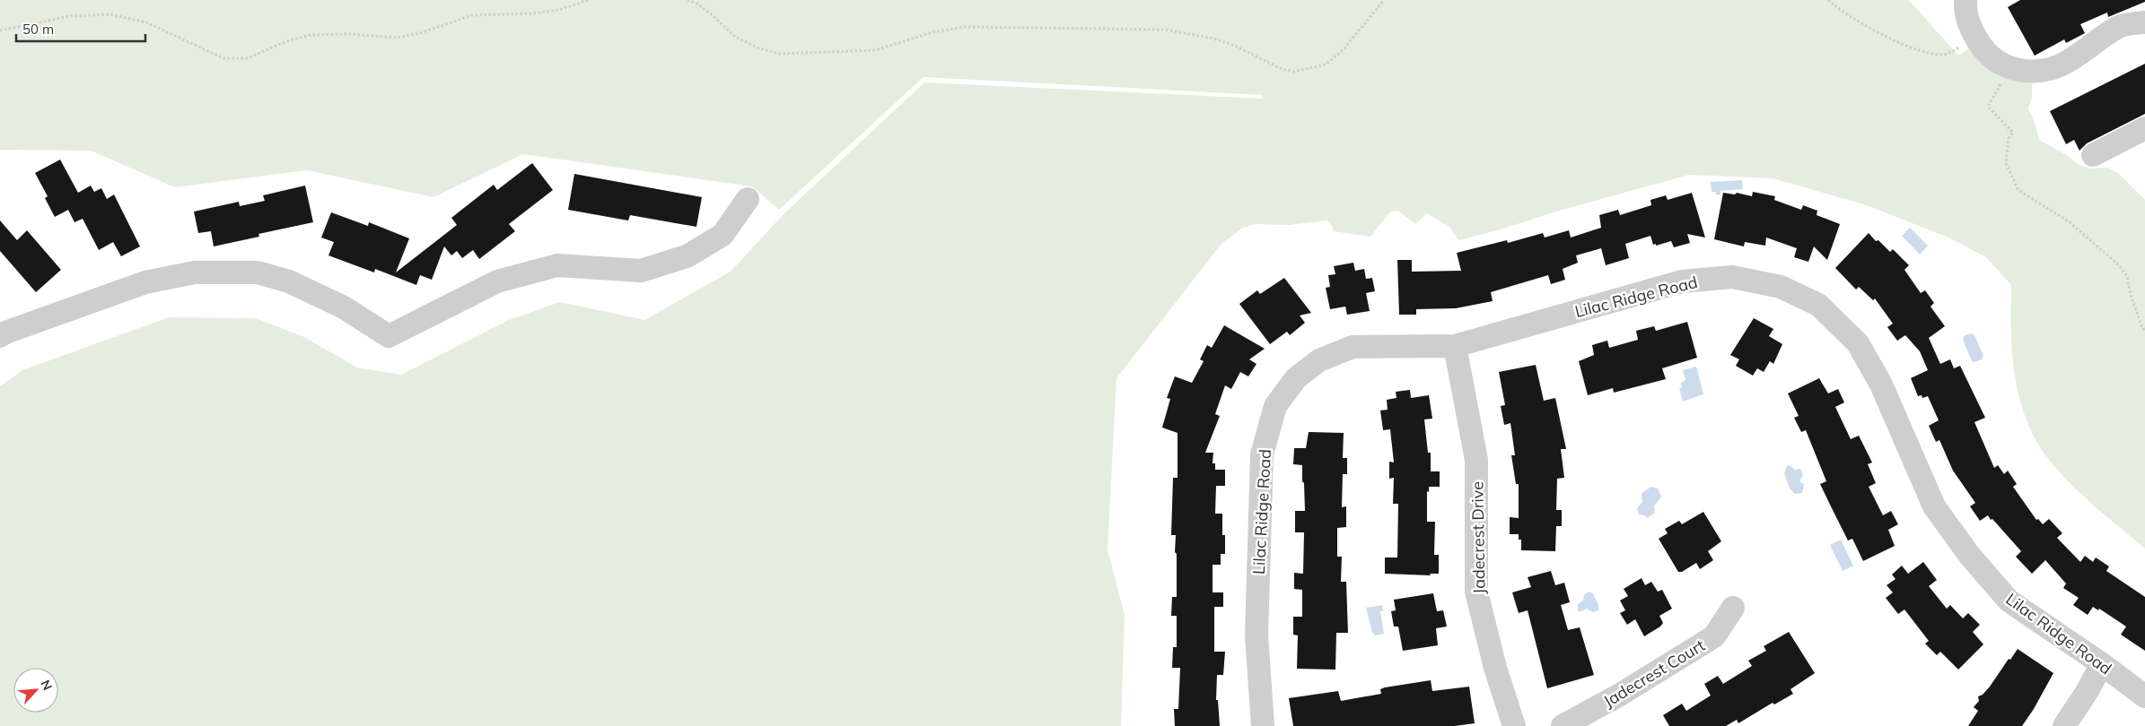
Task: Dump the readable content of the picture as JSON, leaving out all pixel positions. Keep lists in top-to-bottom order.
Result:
{
  "streets": {
    "street": ["Lilac Ridge Road", "Jadecrest Drive", "Jadecrest Court"]
  },
  "crossings": [
    ["Lilac Ridge Road", "Jadecrest Drive"]
  ],
  "scale_bar": "50 m",
  "north": "top right"
}
